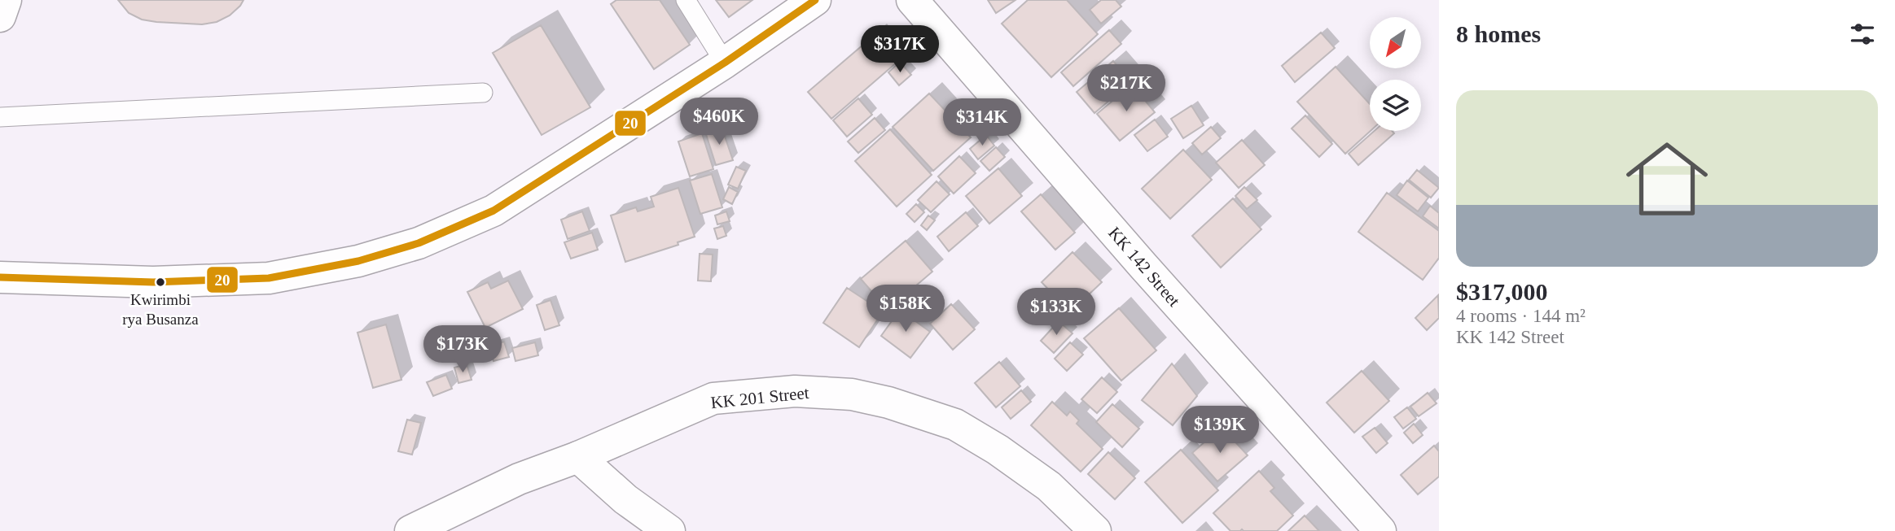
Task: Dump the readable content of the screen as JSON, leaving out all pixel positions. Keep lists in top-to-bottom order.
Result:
{
  "streets": {
    "main road": ["KK 142 Street", "KK 201 Street"]
  },
  "places": ["Kwirimbi rya Busanza"],
  "lines": ["transit line 20"],
  "north": "bottom left",
  "page": {
    "heading": "8 homes",
    "price": [
      "$317K",
      "$217K",
      "$460K",
      "$314K",
      "$158K",
      "$133K",
      "$173K",
      "$139K"
    ],
    "list": [
      {
        "name": "$317,000",
        "note": "4 rooms · 144 m² · KK 142 Street"
      }
    ]
  }
}
